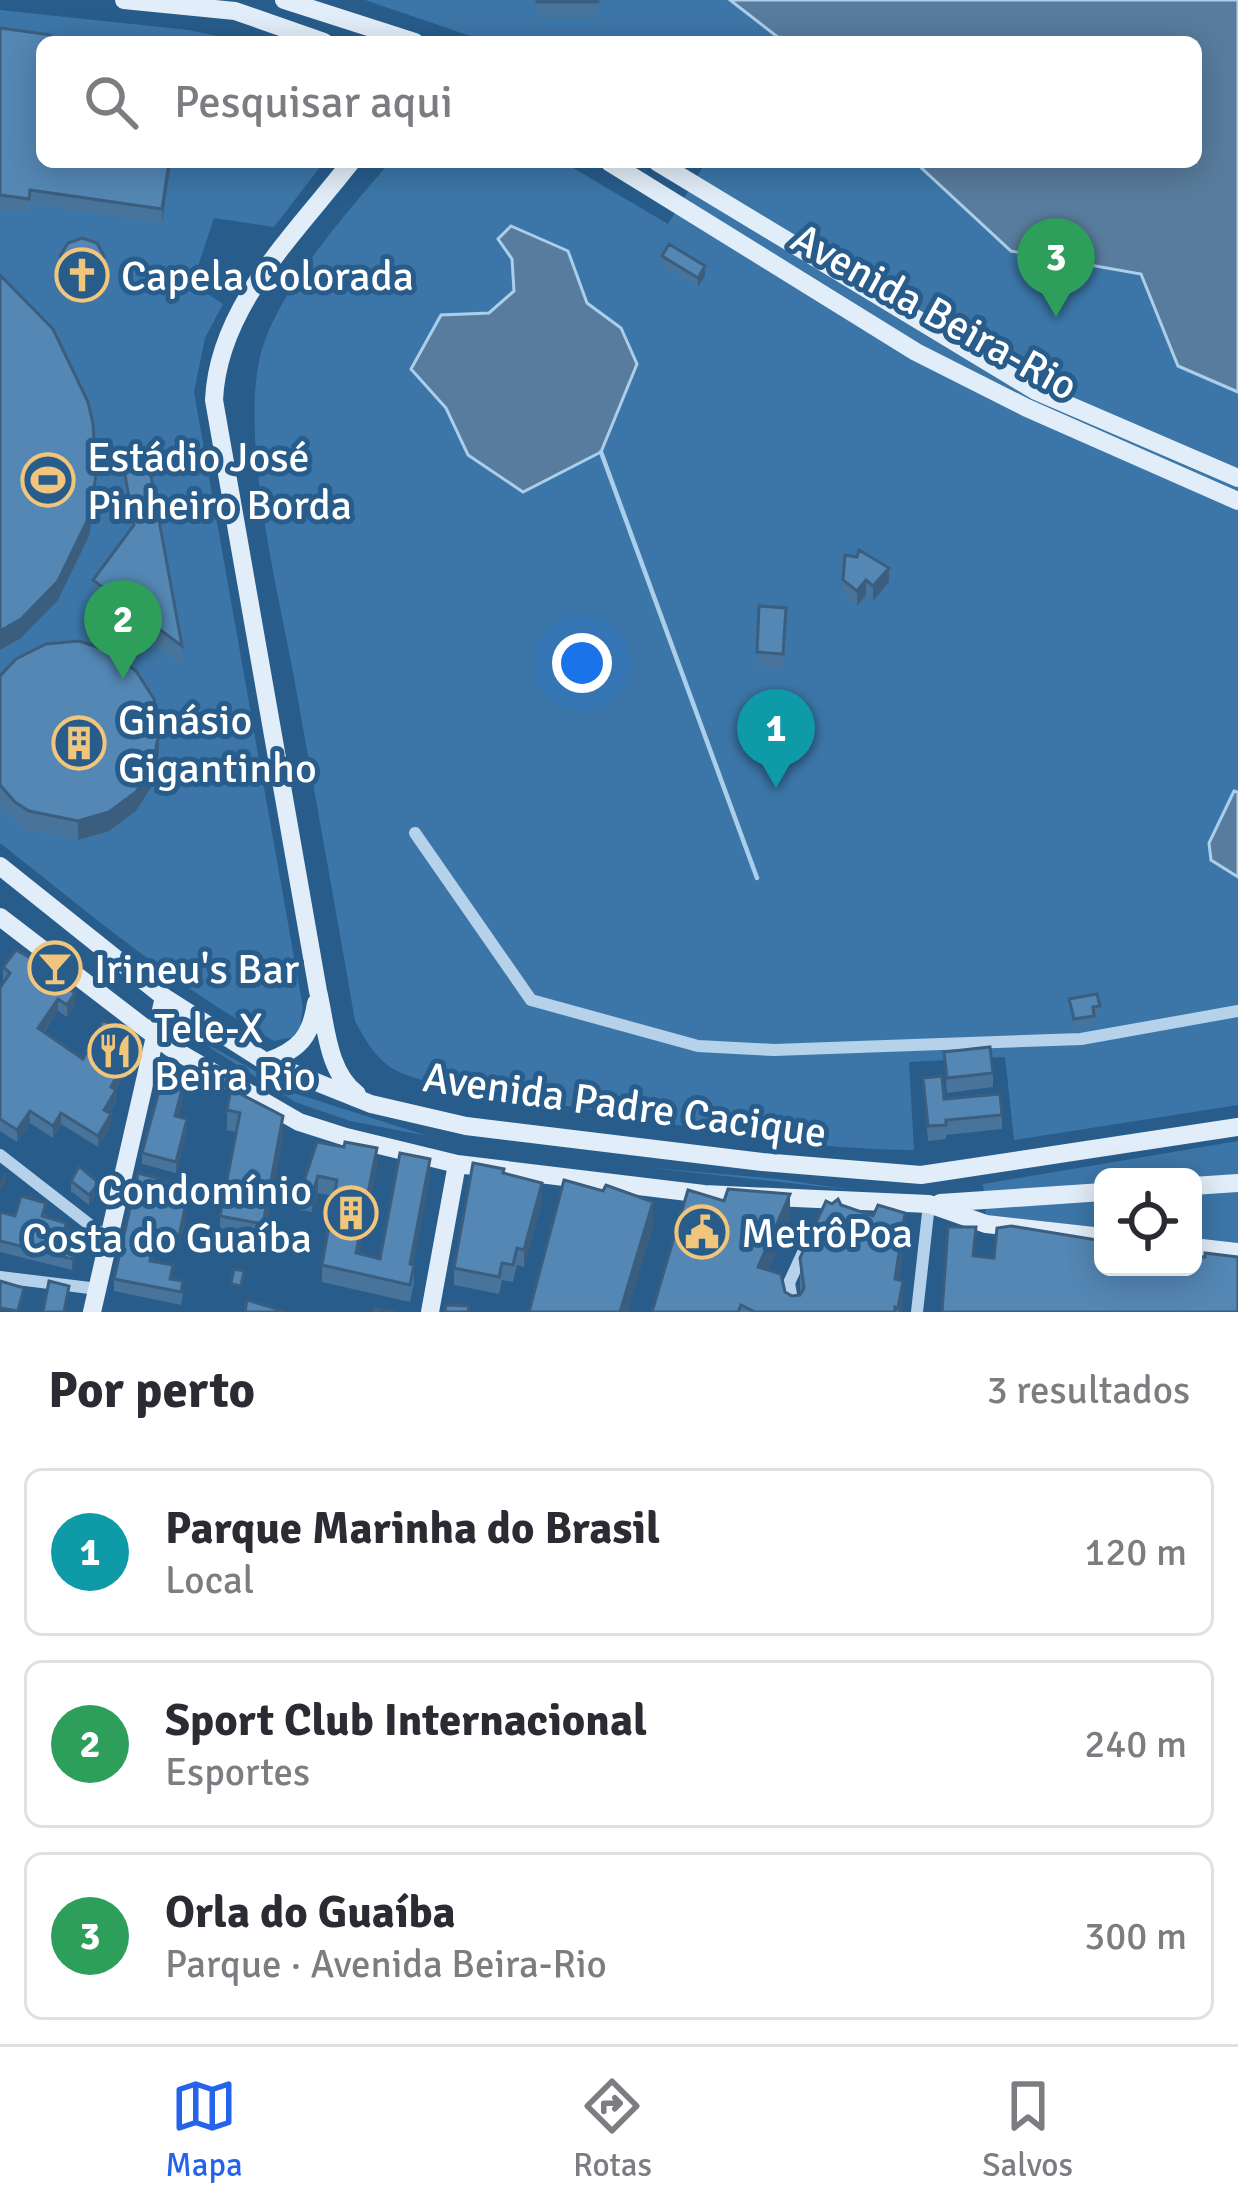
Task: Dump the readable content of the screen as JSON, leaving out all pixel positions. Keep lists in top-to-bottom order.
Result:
{
  "streets": {
    "main road": ["Avenida Beira-Rio", "Avenida Padre Cacique"]
  },
  "places": {
    "church": ["Capela Colorada"],
    "sports": ["Estádio José Pinheiro Borda"],
    "building": ["Ginásio Gigantinho", "Condomínio Costa do Guaíba"],
    "bar": ["Irineu's Bar"],
    "restaurant": ["Tele-X Beira Rio"],
    "public building": ["MetrôPoa"]
  },
  "page": {
    "search": "Pesquisar aqui",
    "pins": ["3", "2", "1"],
    "heading": ["Por perto", "3 resultados"],
    "list": [
      {
        "mark": "1",
        "name": "Parque Marinha do Brasil",
        "note": "Local",
        "value": "120 m"
      },
      {
        "mark": "2",
        "name": "Sport Club Internacional",
        "note": "Esportes",
        "value": "240 m"
      },
      {
        "mark": "3",
        "name": "Orla do Guaíba",
        "note": "Parque · Avenida Beira-Rio",
        "value": "300 m"
      }
    ],
    "nav": ["Mapa", "Rotas", "Salvos"]
  }
}
